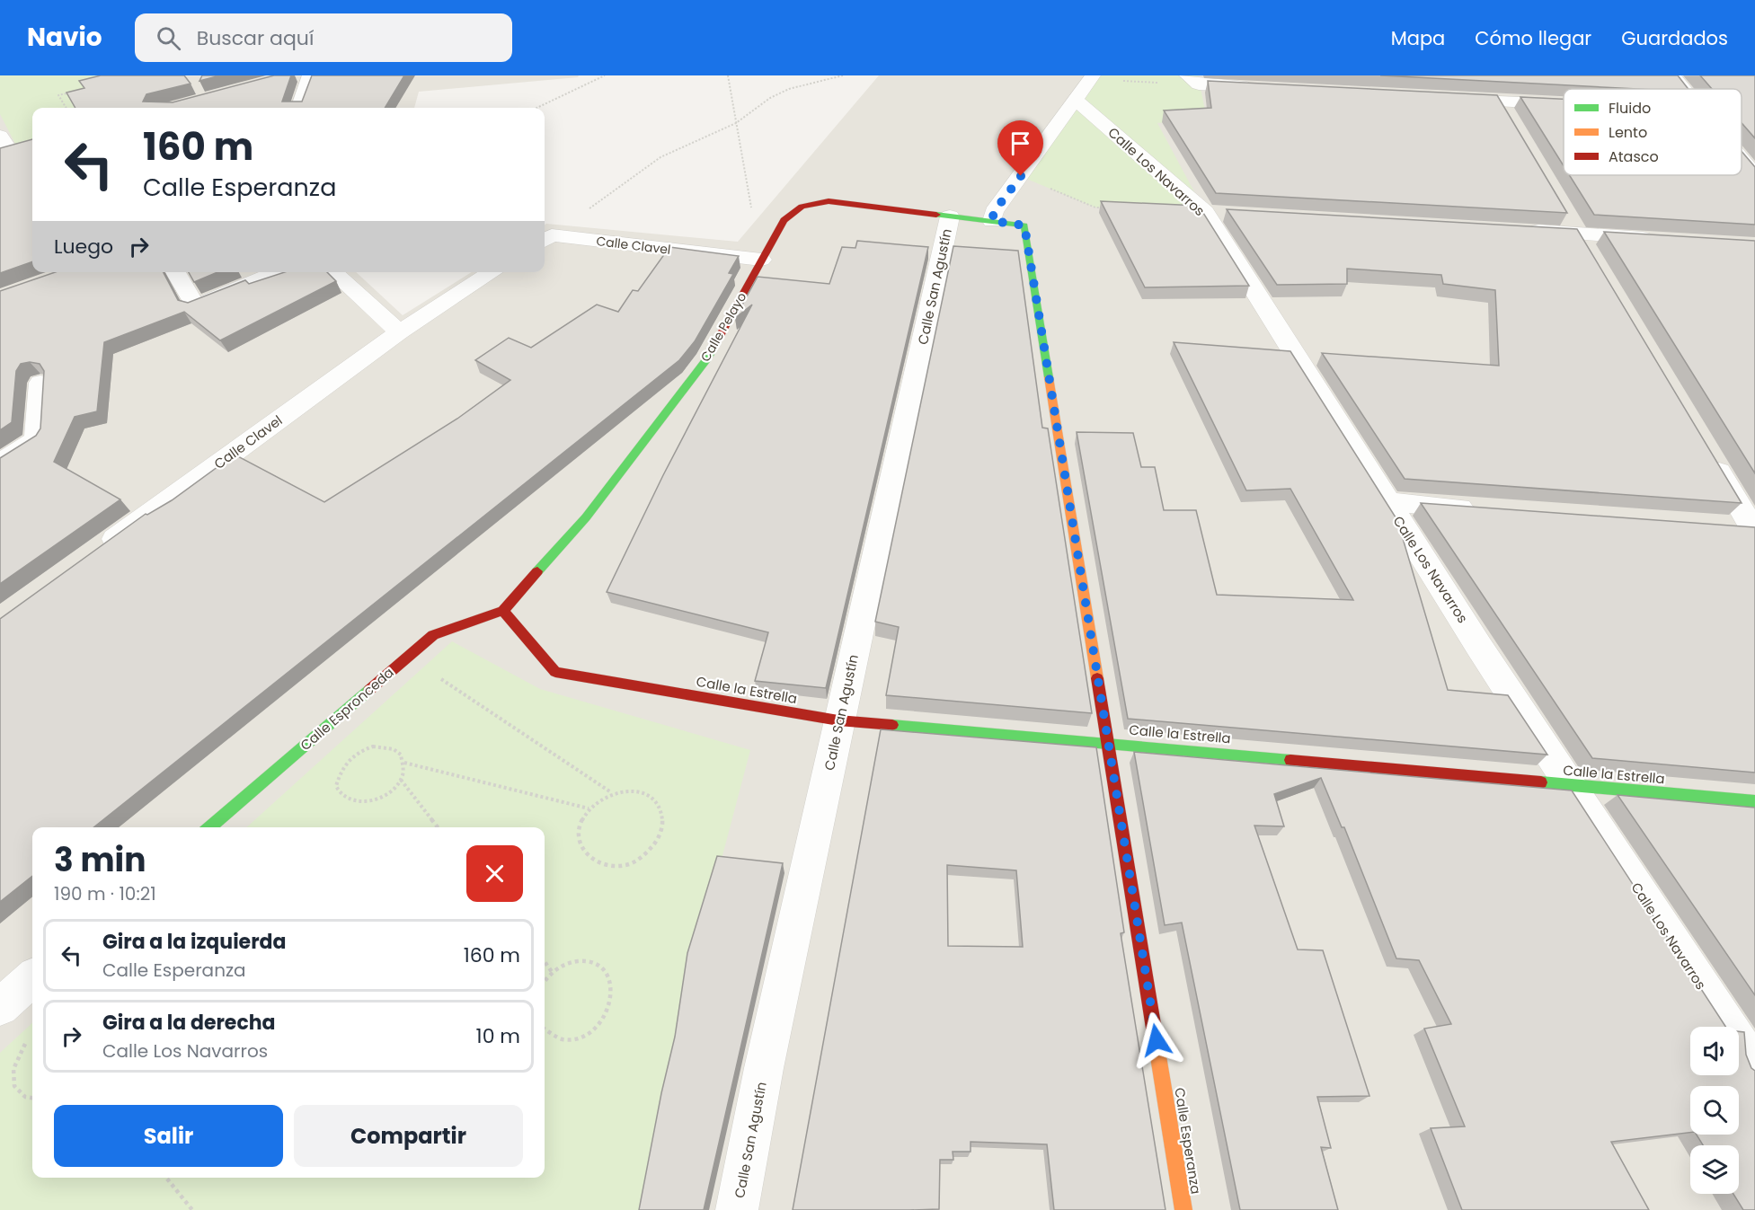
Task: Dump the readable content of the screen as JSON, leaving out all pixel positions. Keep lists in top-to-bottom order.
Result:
{
  "streets": {
    "street": [
      "Calle Los Navarros",
      "Calle Clavel",
      "Calle San Agustín",
      "Calle Pelayo",
      "Calle la Estrella",
      "Calle Espronceda",
      "Calle Esperanza"
    ]
  },
  "crossings": [
    ["Calle Los Navarros", "Calle la Estrella"],
    ["Calle Clavel", "Calle Pelayo"],
    ["Calle San Agustín", "Calle Pelayo"],
    ["Calle San Agustín", "Calle la Estrella"],
    ["Calle San Agustín", "Calle Esperanza"],
    ["Calle Pelayo", "Calle la Estrella"],
    ["Calle Pelayo", "Calle Espronceda"],
    ["Calle Pelayo", "Calle Esperanza"],
    ["Calle la Estrella", "Calle Espronceda"],
    ["Calle la Estrella", "Calle Esperanza"]
  ],
  "legend": ["Fluido", "Lento", "Atasco"],
  "page": {
    "header": "Navio",
    "search": "Buscar aquí",
    "nav": ["Mapa", "Cómo llegar", "Guardados"],
    "turn": ["160 m", "Calle Esperanza"],
    "then": "Luego",
    "heading": ["3 min", "190 m · 10:21"],
    "list": [
      {
        "name": "Gira a la izquierda",
        "note": "Calle Esperanza",
        "value": "160 m"
      },
      {
        "name": "Gira a la derecha",
        "note": "Calle Los Navarros",
        "value": "10 m"
      }
    ],
    "buttons": ["Salir", "Compartir"]
  }
}
